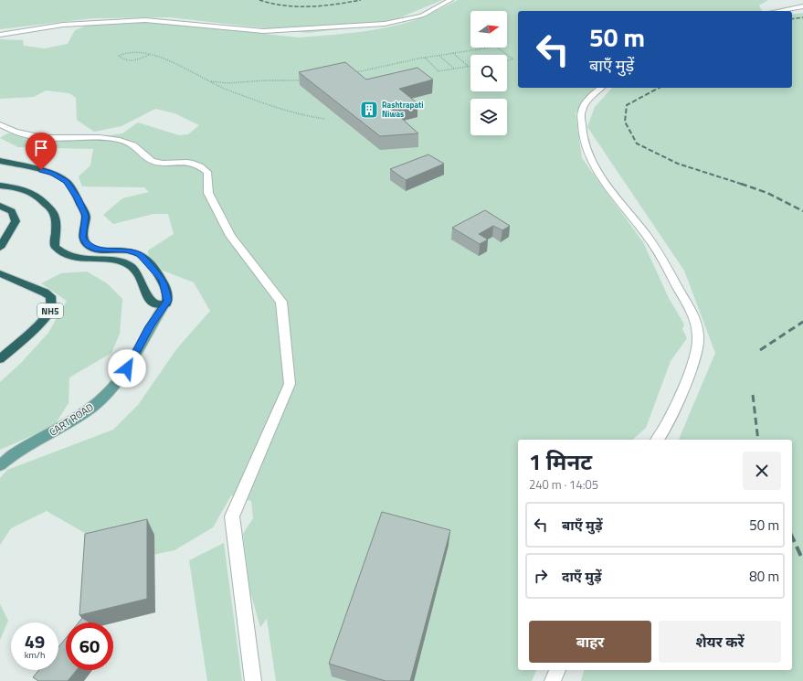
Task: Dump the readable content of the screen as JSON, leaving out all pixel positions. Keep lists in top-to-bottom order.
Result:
{
  "streets": {
    "highway": ["NH5"],
    "main road": ["CART ROAD"]
  },
  "places": {
    "building": ["Rashtrapati Niwas"]
  },
  "north": "right",
  "page": {
    "turn": ["50 m", "बाएँ मुड़ें"],
    "heading": ["1 मिनट", "240 m · 14:05"],
    "list": [
      {
        "name": "बाएँ मुड़ें",
        "value": "50 m"
      },
      {
        "name": "दाएँ मुड़ें",
        "value": "80 m"
      }
    ],
    "buttons": ["बाहर", "शेयर करें"],
    "speed": "49 km/h",
    "limit": "60"
  }
}
